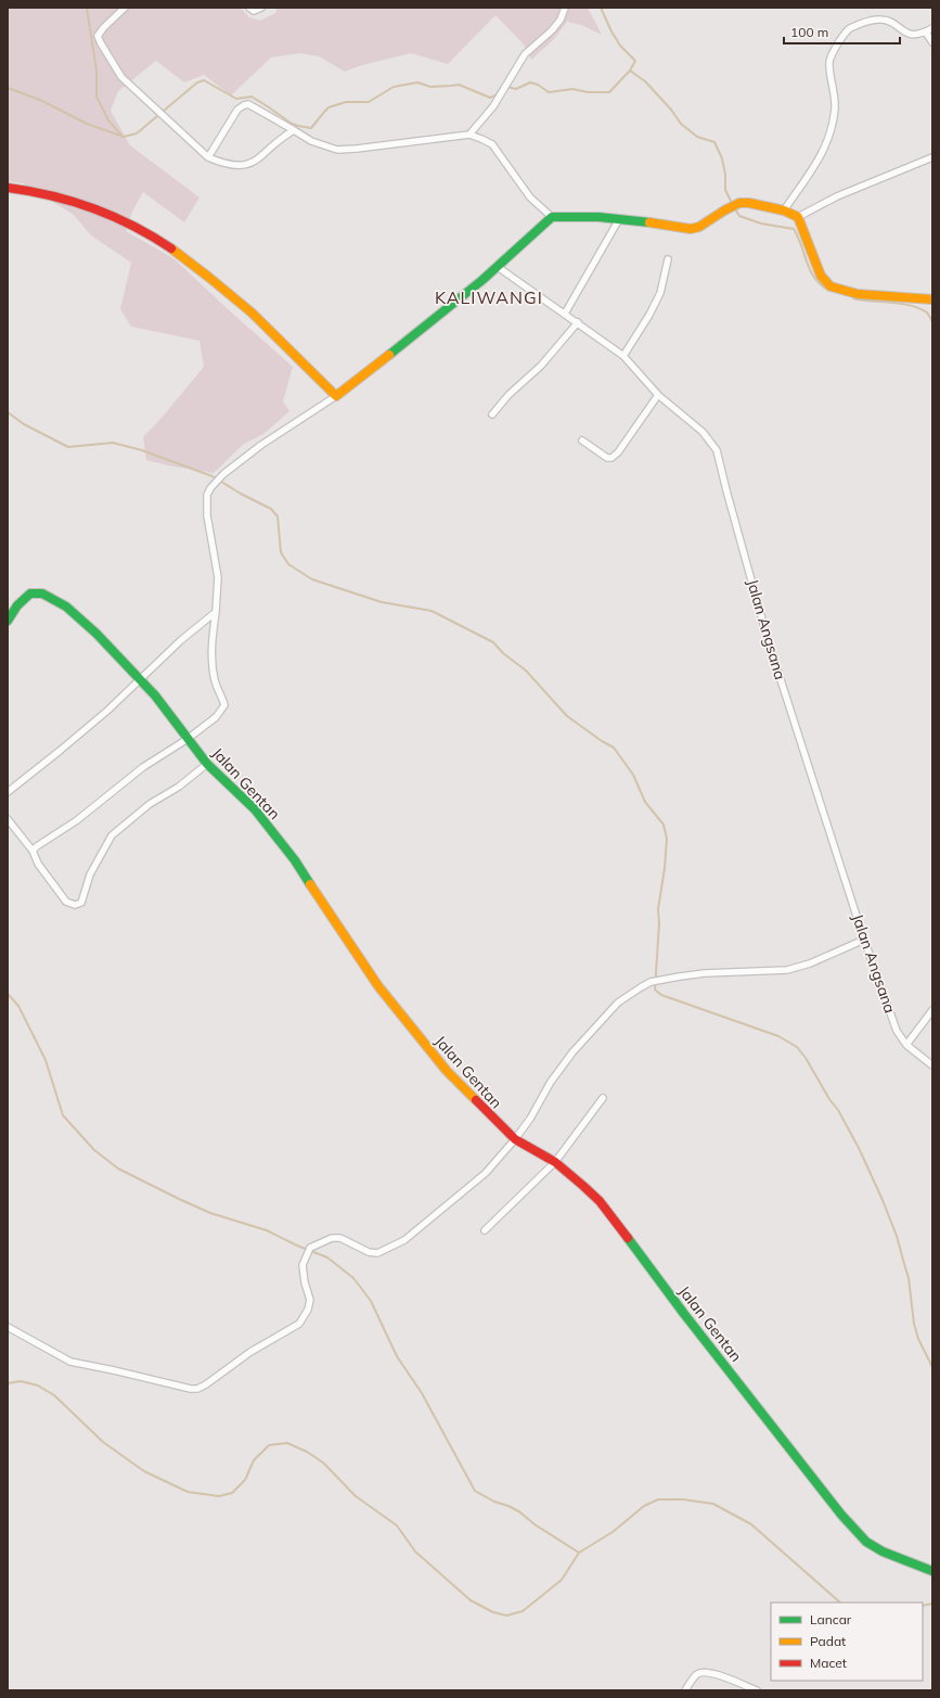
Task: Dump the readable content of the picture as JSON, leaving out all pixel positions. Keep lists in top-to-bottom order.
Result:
{
  "streets": {
    "street": ["Jalan Angsana", "Jalan Gentan"]
  },
  "districts": ["KALIWANGI"],
  "legend": ["Lancar", "Padat", "Macet"],
  "scale_bar": "100 m"
}
